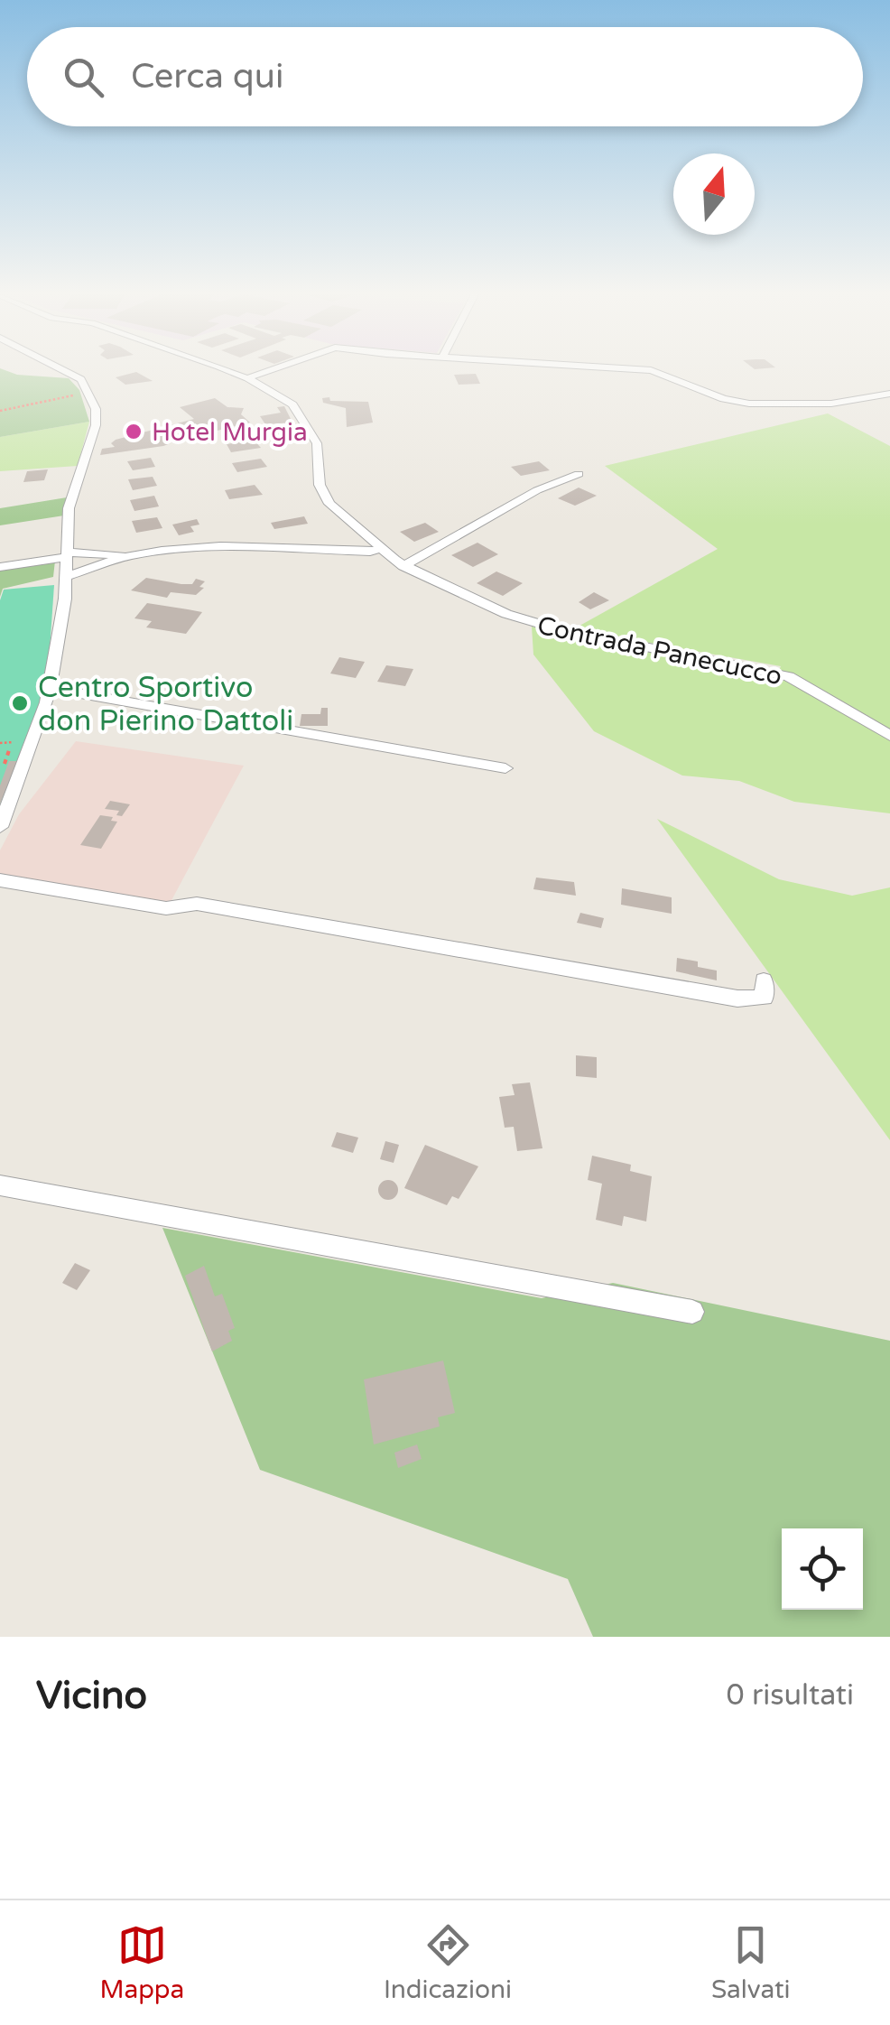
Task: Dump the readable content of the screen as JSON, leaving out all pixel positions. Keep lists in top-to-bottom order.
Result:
{
  "streets": {
    "street": ["Contrada Panecucco"]
  },
  "places": ["Hotel Murgia", "Centro Sportivo don Pierino Dattoli"],
  "north": "top",
  "page": {
    "search": "Cerca qui",
    "heading": ["Vicino", "0 risultati"],
    "nav": ["Mappa", "Indicazioni", "Salvati"]
  }
}
